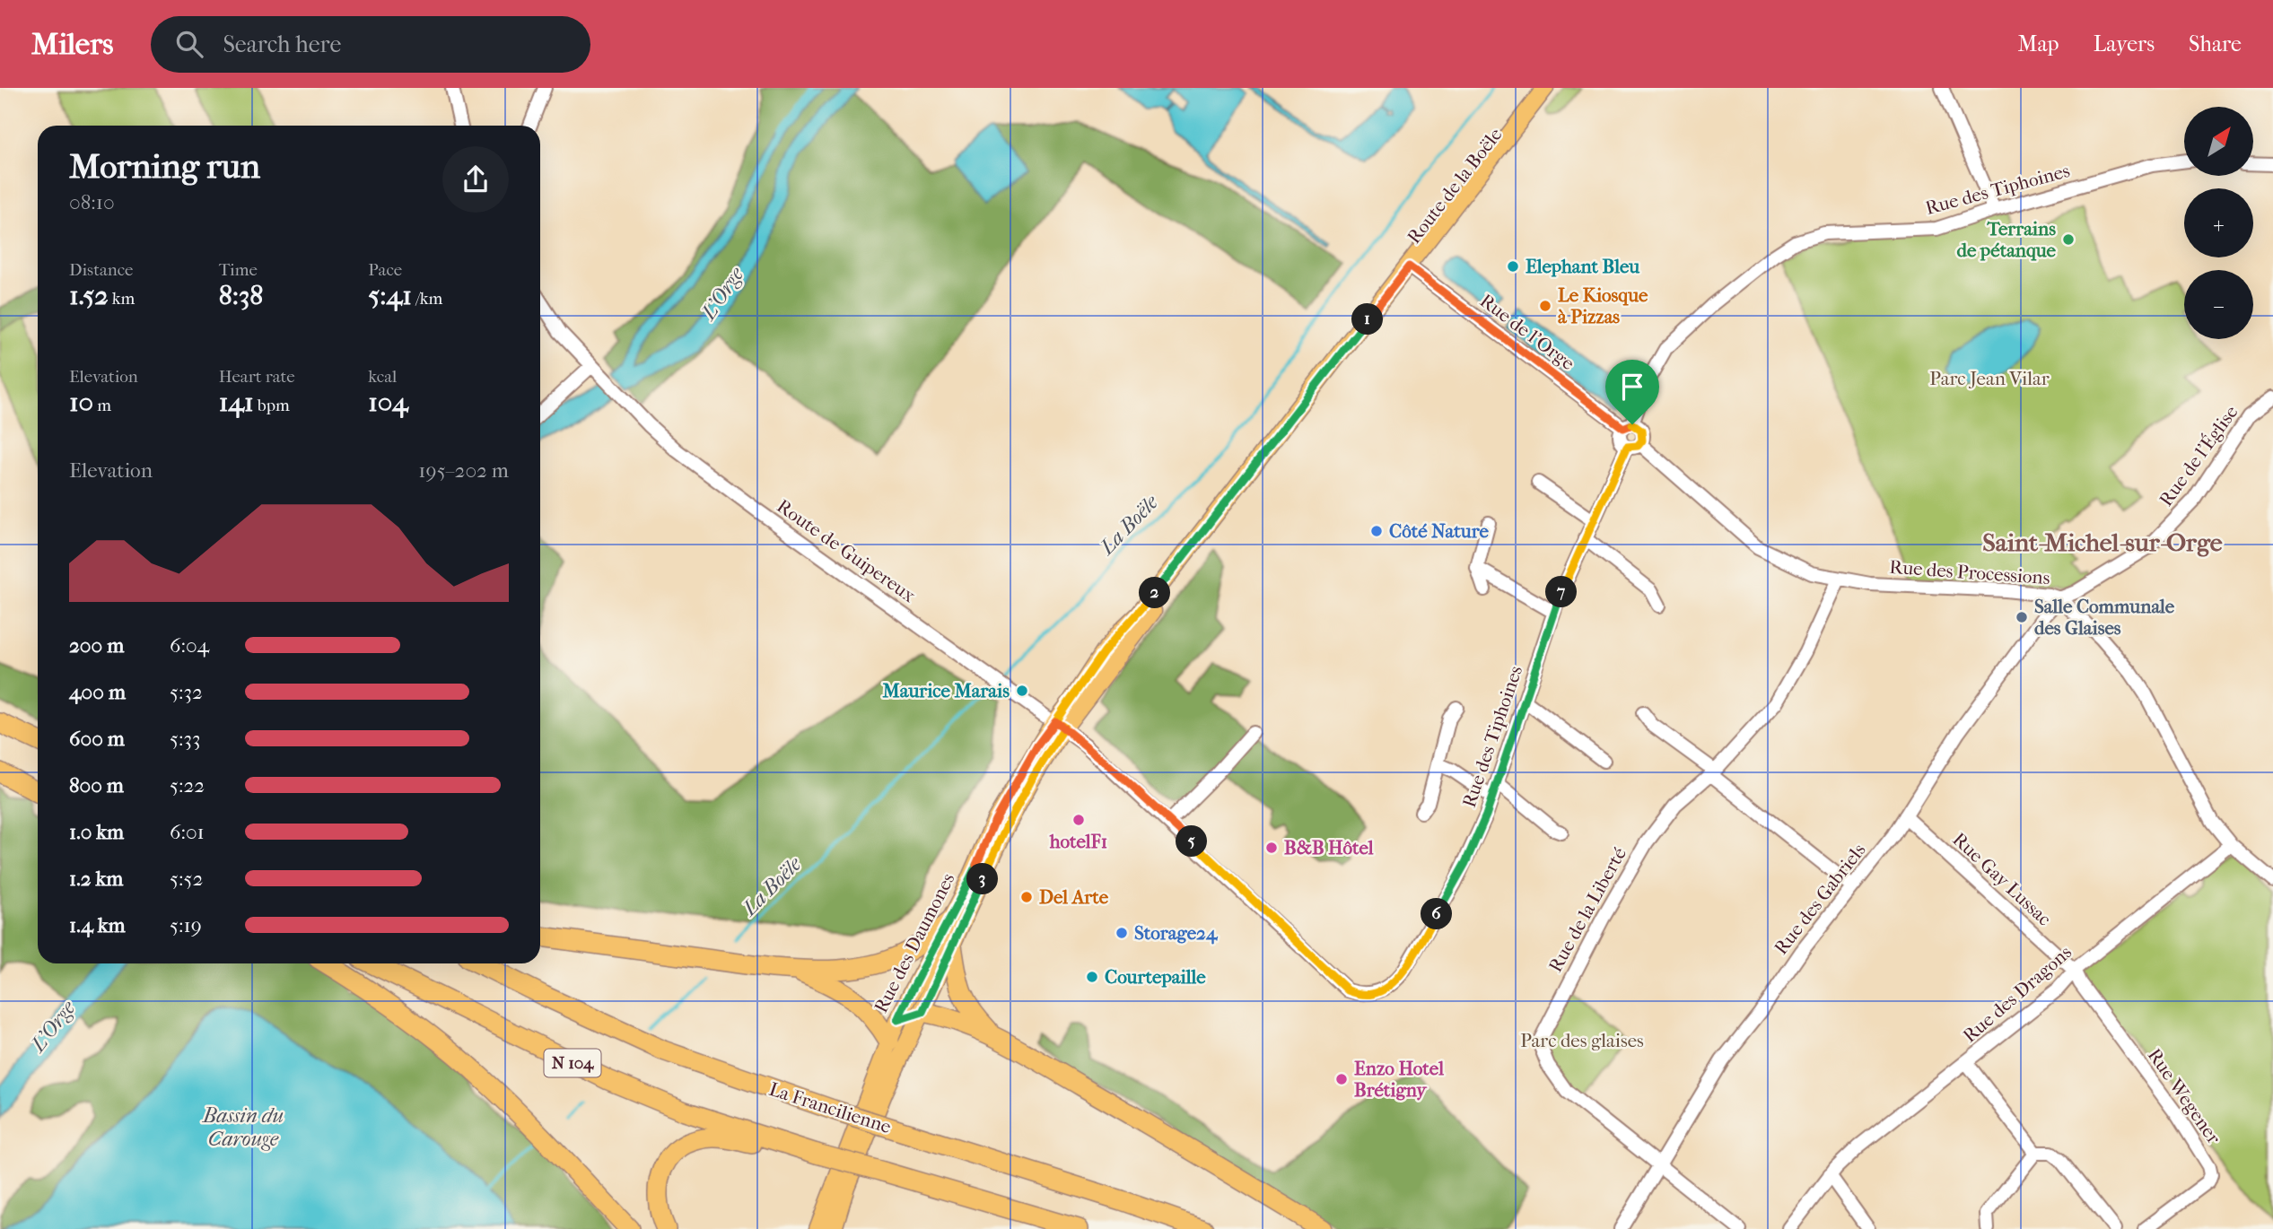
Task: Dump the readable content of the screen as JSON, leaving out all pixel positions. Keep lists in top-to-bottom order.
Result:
{
  "streets": {
    "highway": ["N 104", "La Francilienne"],
    "main road": ["Route de la Boële", "Rue des Daumones"],
    "street": [
      "Rue des Tiphoines",
      "Rue de l'Orge",
      "Rue de l'Église",
      "Route de Guipereux",
      "Rue des Processions",
      "Rue Gay Lussac",
      "Rue des Gabriels",
      "Rue de la Liberté",
      "Rue des Dragons",
      "Rue Wegener"
    ]
  },
  "crossings": [
    ["Route de la Boële", "Rue de l'Orge"],
    ["Route de la Boële", "Route de Guipereux"],
    ["Route de la Boële", "Rue des Daumones"],
    ["Rue des Tiphoines", "Rue de l'Orge"],
    ["Rue des Tiphoines", "Route de Guipereux"],
    ["Rue des Tiphoines", "Rue des Processions"],
    ["Rue de l'Église", "Rue des Processions"],
    ["Rue de l'Église", "Rue des Gabriels"],
    ["Route de Guipereux", "Rue des Daumones"],
    ["Rue des Processions", "Rue des Gabriels"],
    ["Rue des Processions", "Rue de la Liberté"],
    ["Rue des Processions", "Rue des Dragons"],
    ["Rue Gay Lussac", "Rue des Gabriels"],
    ["Rue Gay Lussac", "Rue des Dragons"],
    ["Rue Gay Lussac", "Rue Wegener"],
    ["Rue des Gabriels", "Rue de la Liberté"],
    ["Rue des Dragons", "Rue Wegener"]
  ],
  "districts": ["Saint-Michel-sur-Orge"],
  "water": ["L'Orge", "La Boële", "Bassin du Carouge"],
  "parks": ["Parc Jean Vilar", "Parc des glaises"],
  "places": [
    "Terrains de pétanque",
    "Elephant Bleu",
    "Le Kiosque à Pizzas",
    "Côté Nature",
    "Salle Communale des Glaises",
    "Maurice Marais",
    "hotelF1",
    "B&B Hôtel",
    "Del Arte",
    "Storage24",
    "Courtepaille",
    "Enzo Hotel Brétigny"
  ],
  "north": "top right",
  "page": {
    "header": "Milers",
    "search": "Search here",
    "nav": ["Map", "Layers", "Share"],
    "map_buttons": ["+", "−"],
    "heading": ["Morning run", "08:10"],
    "stats": [
      ["Distance", "1.52 km"],
      ["Time", "8:38"],
      ["Pace", "5:41 /km"],
      ["Elevation", "10 m"],
      ["Heart rate", "141 bpm"],
      ["kcal", "104"]
    ],
    "pins": [
      "1",
      "7",
      "2",
      "5",
      "3",
      "6"
    ],
    "chart": ["Elevation", "195–202 m"],
    "list": [
      {
        "name": "200 m",
        "note": "6:04"
      },
      {
        "name": "400 m",
        "note": "5:32"
      },
      {
        "name": "600 m",
        "note": "5:33"
      },
      {
        "name": "800 m",
        "note": "5:22"
      },
      {
        "name": "1.0 km",
        "note": "6:01"
      },
      {
        "name": "1.2 km",
        "note": "5:52"
      },
      {
        "name": "1.4 km",
        "note": "5:19"
      }
    ]
  }
}
